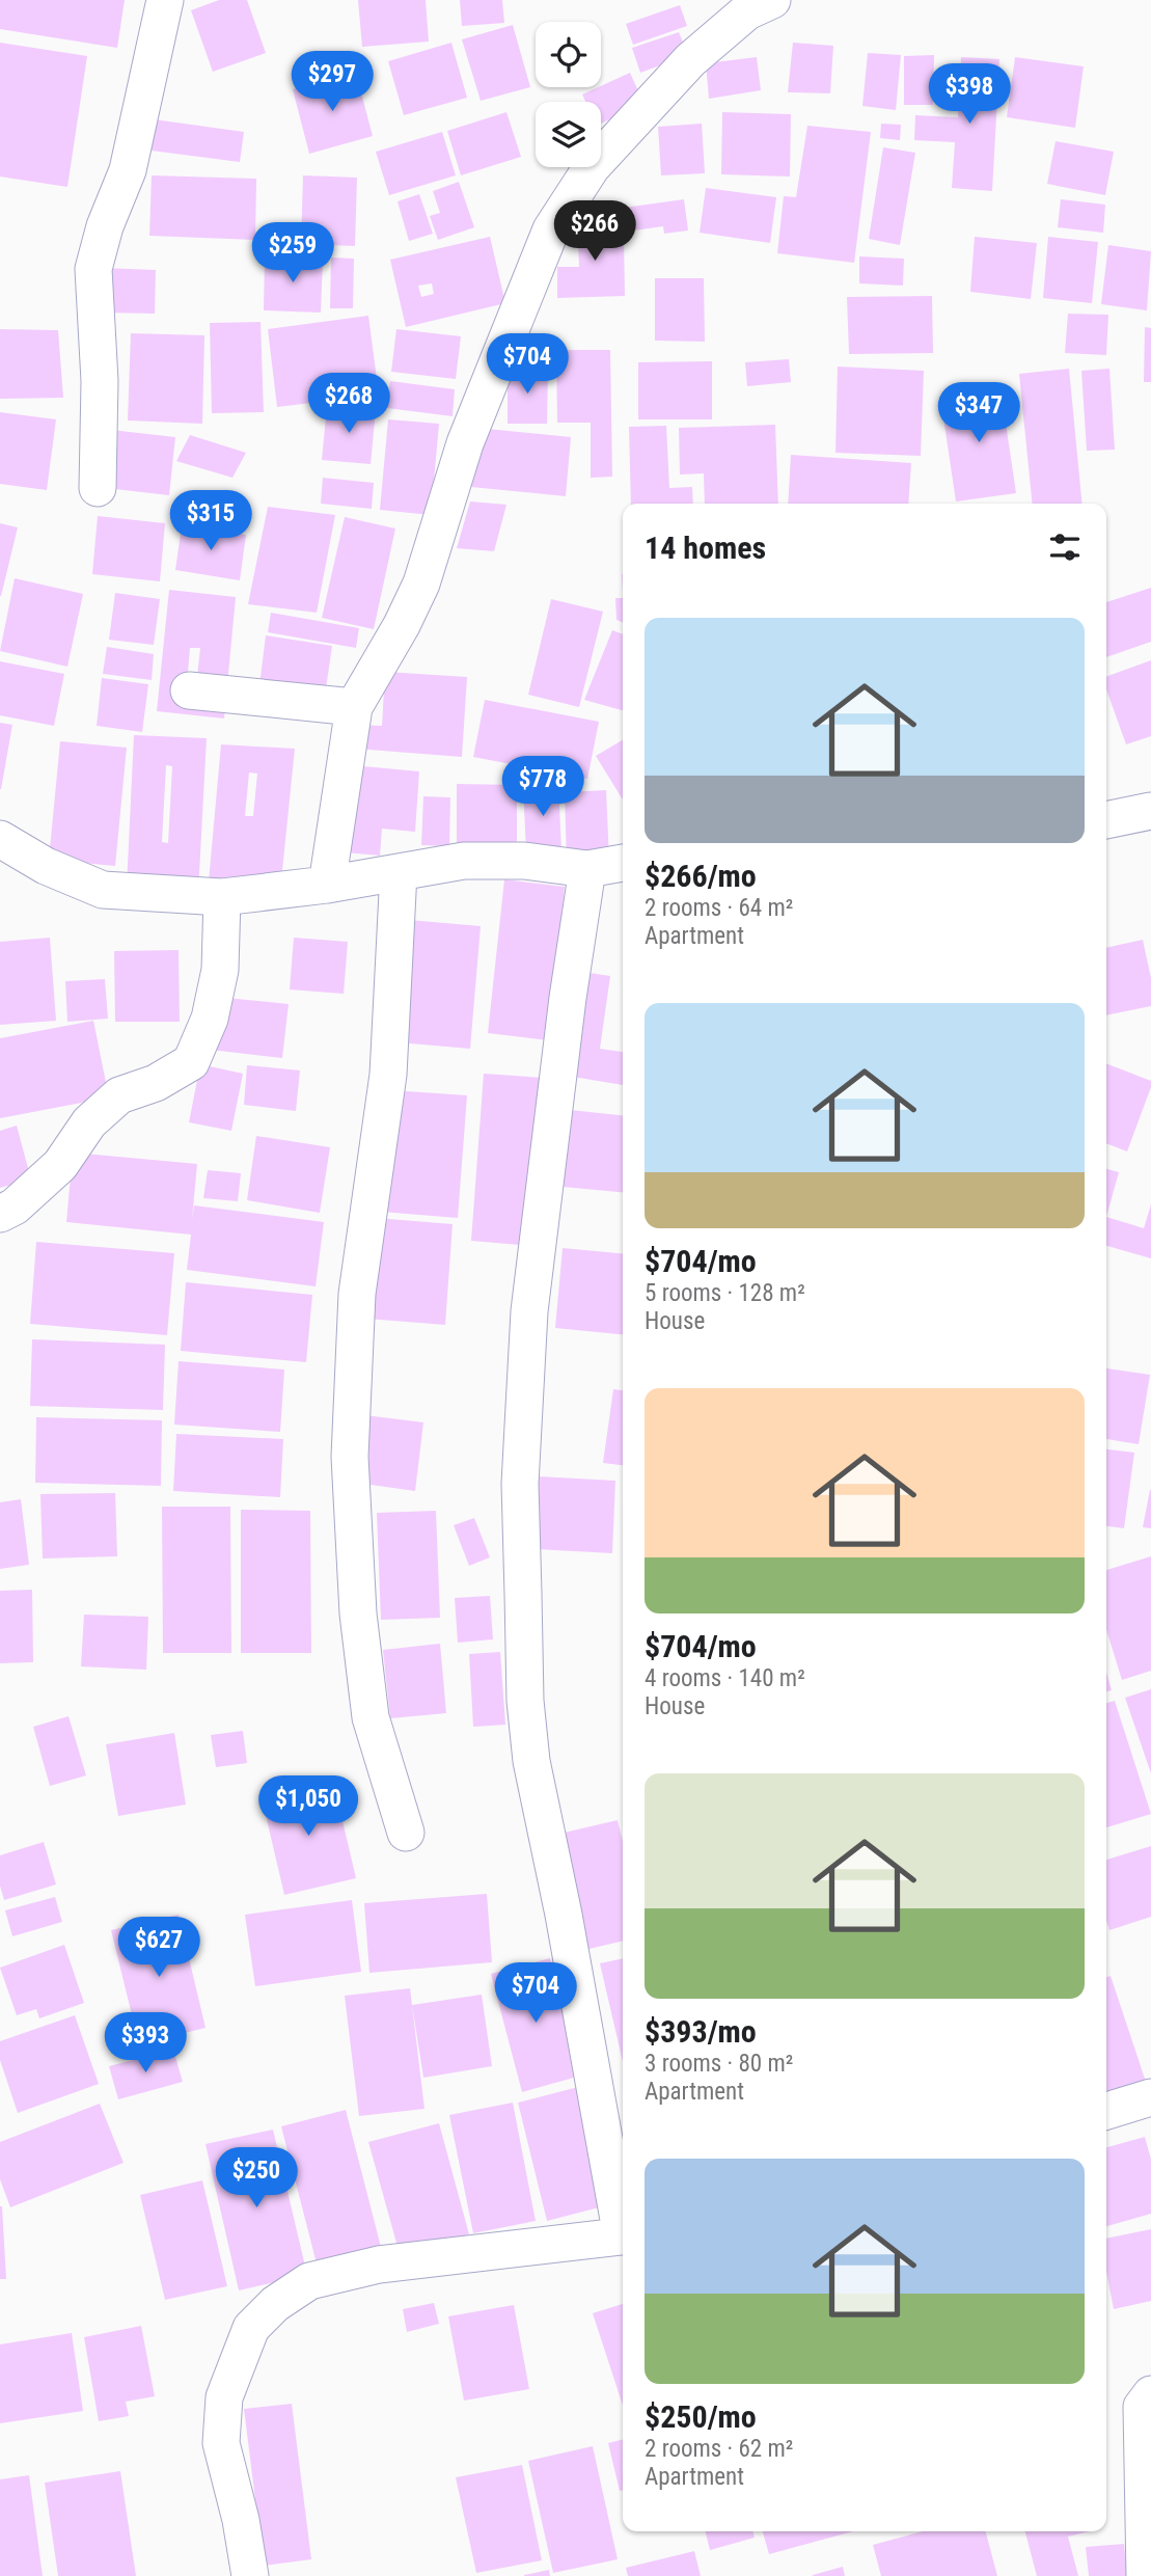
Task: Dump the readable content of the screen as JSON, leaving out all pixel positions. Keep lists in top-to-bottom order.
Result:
{
  "page": {
    "price": [
      "$297",
      "$398",
      "$266",
      "$259",
      "$704",
      "$268",
      "$347",
      "$315",
      "$778",
      "$1,050",
      "$627",
      "$704",
      "$393",
      "$250"
    ],
    "heading": "14 homes",
    "list": [
      {
        "name": "$266/mo",
        "note": "2 rooms · 64 m² · Apartment"
      },
      {
        "name": "$704/mo",
        "note": "5 rooms · 128 m² · House"
      },
      {
        "name": "$704/mo",
        "note": "4 rooms · 140 m² · House"
      },
      {
        "name": "$393/mo",
        "note": "3 rooms · 80 m² · Apartment"
      },
      {
        "name": "$250/mo",
        "note": "2 rooms · 62 m² · Apartment"
      }
    ]
  }
}
